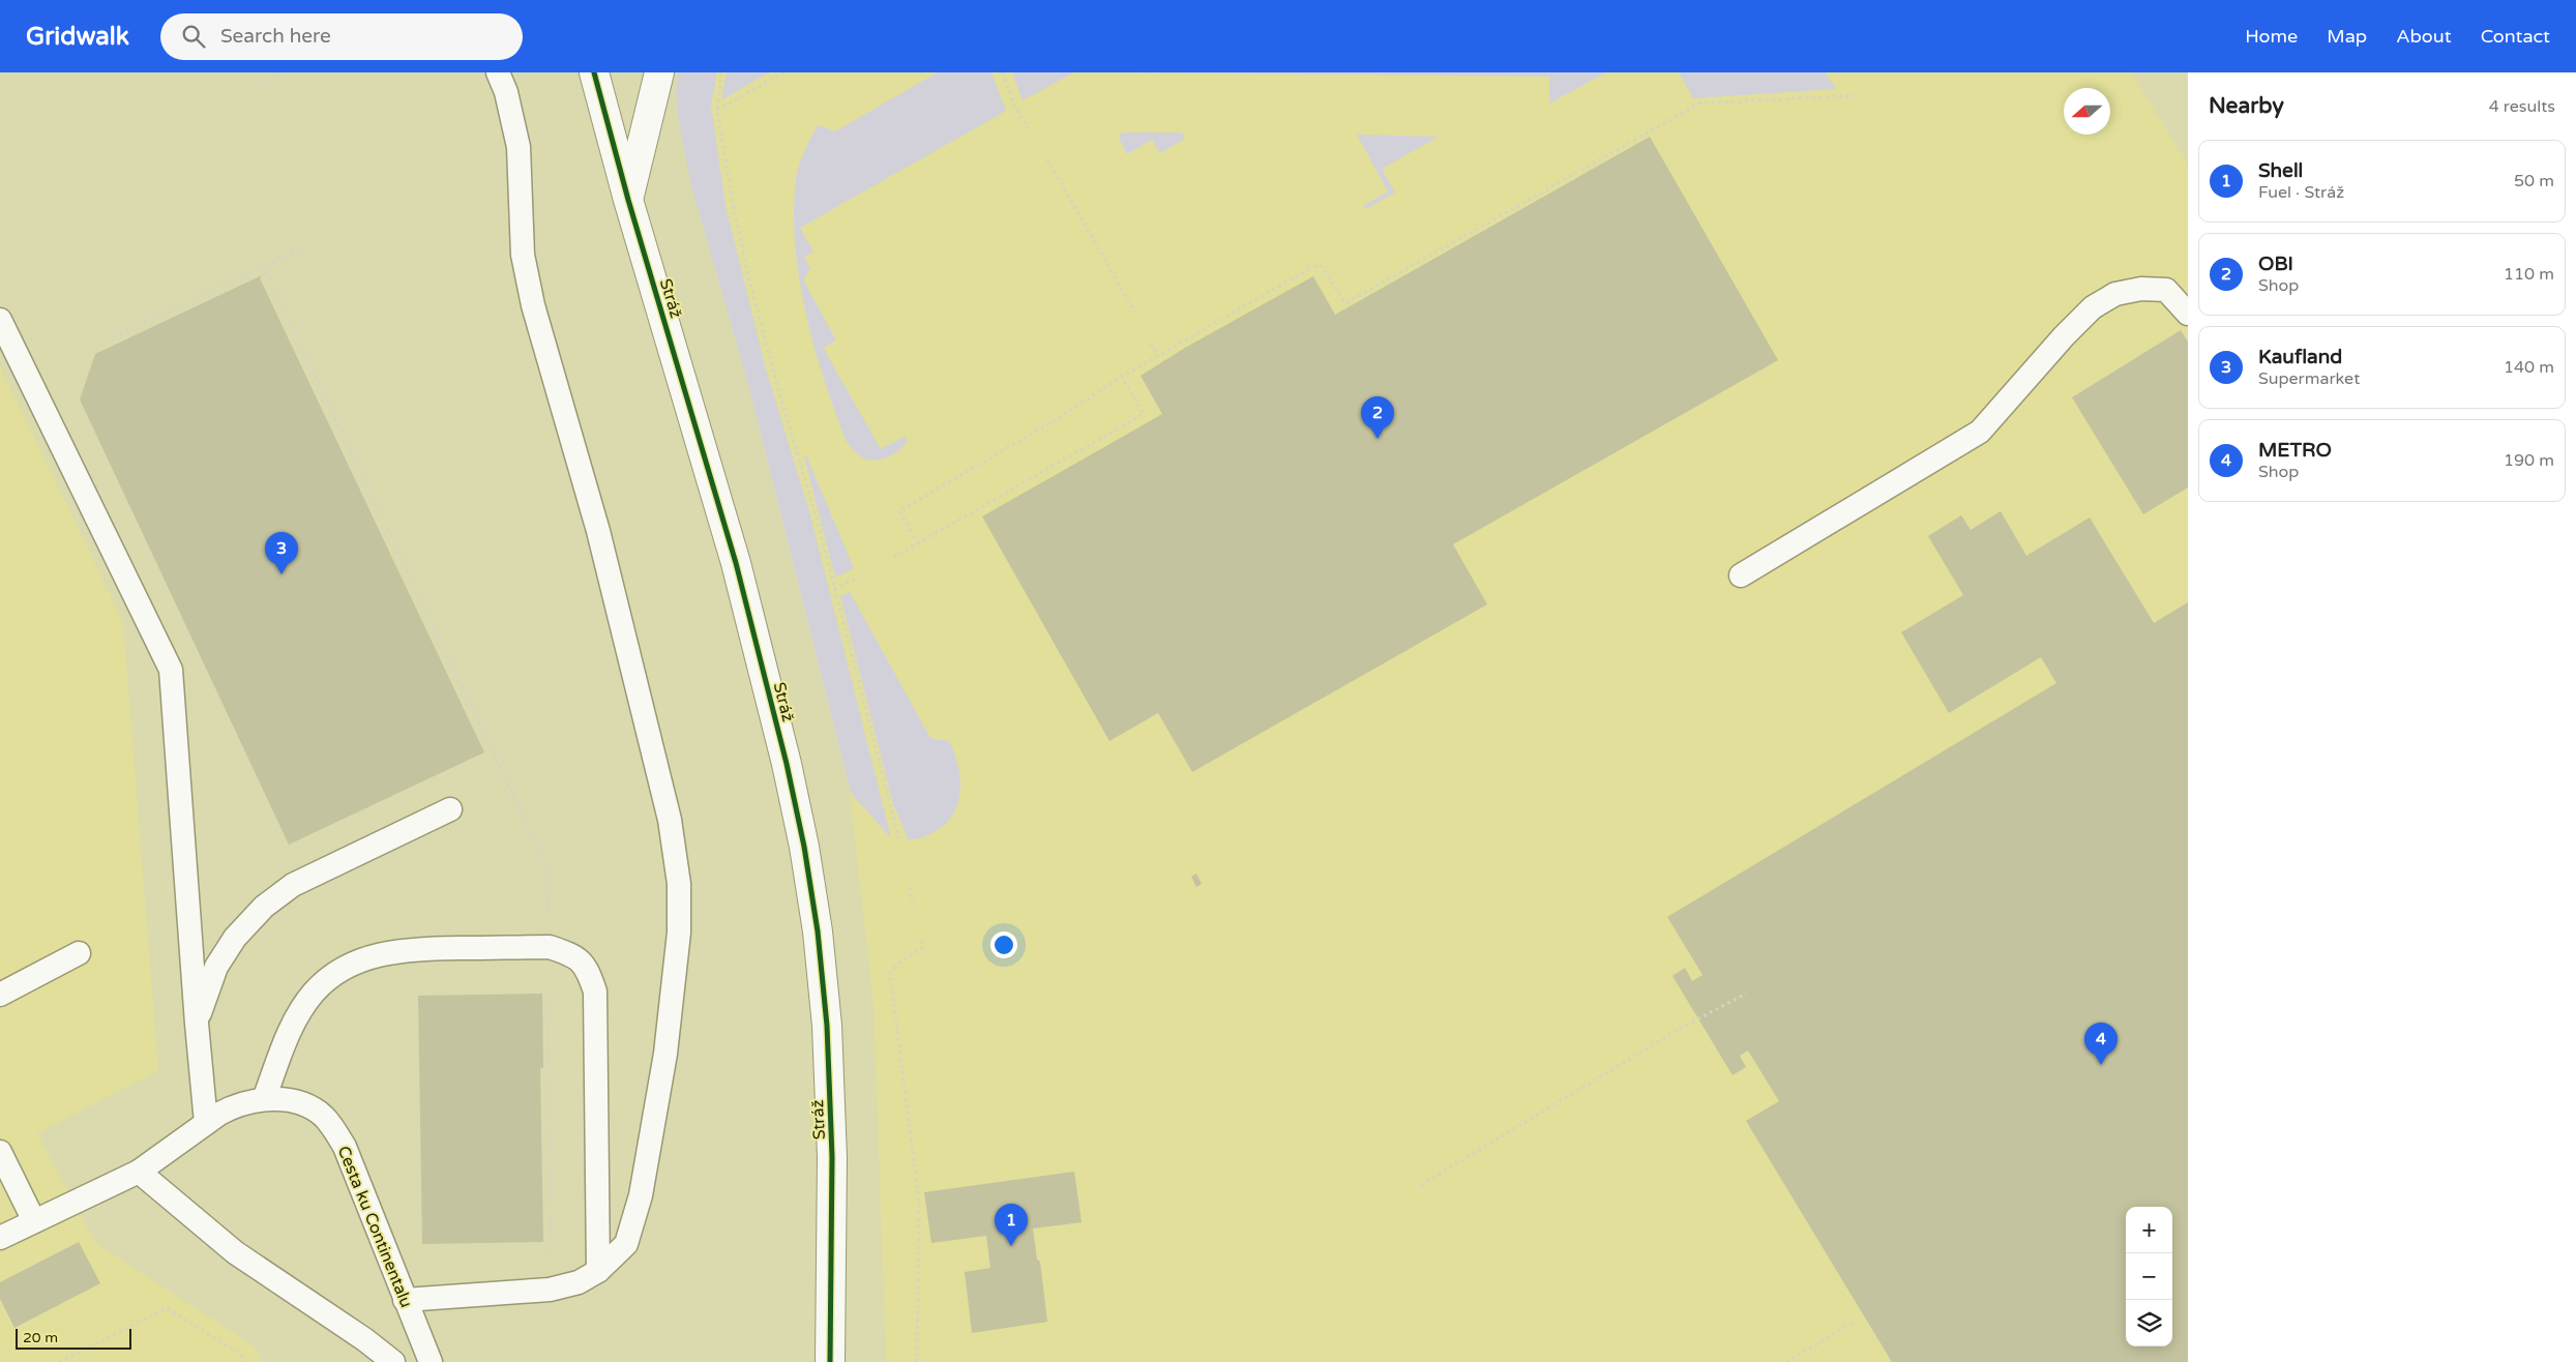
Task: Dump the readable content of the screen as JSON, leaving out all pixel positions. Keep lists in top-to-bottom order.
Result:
{
  "streets": {
    "street": ["Stráž"],
    "lane": ["Cesta ku Continentalu"]
  },
  "scale_bar": "20 m",
  "north": "left",
  "page": {
    "header": "Gridwalk",
    "search": "Search here",
    "nav": [
      "Home",
      "Map",
      "About",
      "Contact"
    ],
    "heading": ["Nearby", "4 results"],
    "list": [
      {
        "mark": "1",
        "name": "Shell",
        "note": "Fuel · Stráž",
        "value": "50 m"
      },
      {
        "mark": "2",
        "name": "OBI",
        "note": "Shop",
        "value": "110 m"
      },
      {
        "mark": "3",
        "name": "Kaufland",
        "note": "Supermarket",
        "value": "140 m"
      },
      {
        "mark": "4",
        "name": "METRO",
        "note": "Shop",
        "value": "190 m"
      }
    ],
    "pins": [
      "2",
      "3",
      "4",
      "1"
    ],
    "map_buttons": ["+", "−"],
    "scale": "20 m"
  }
}
